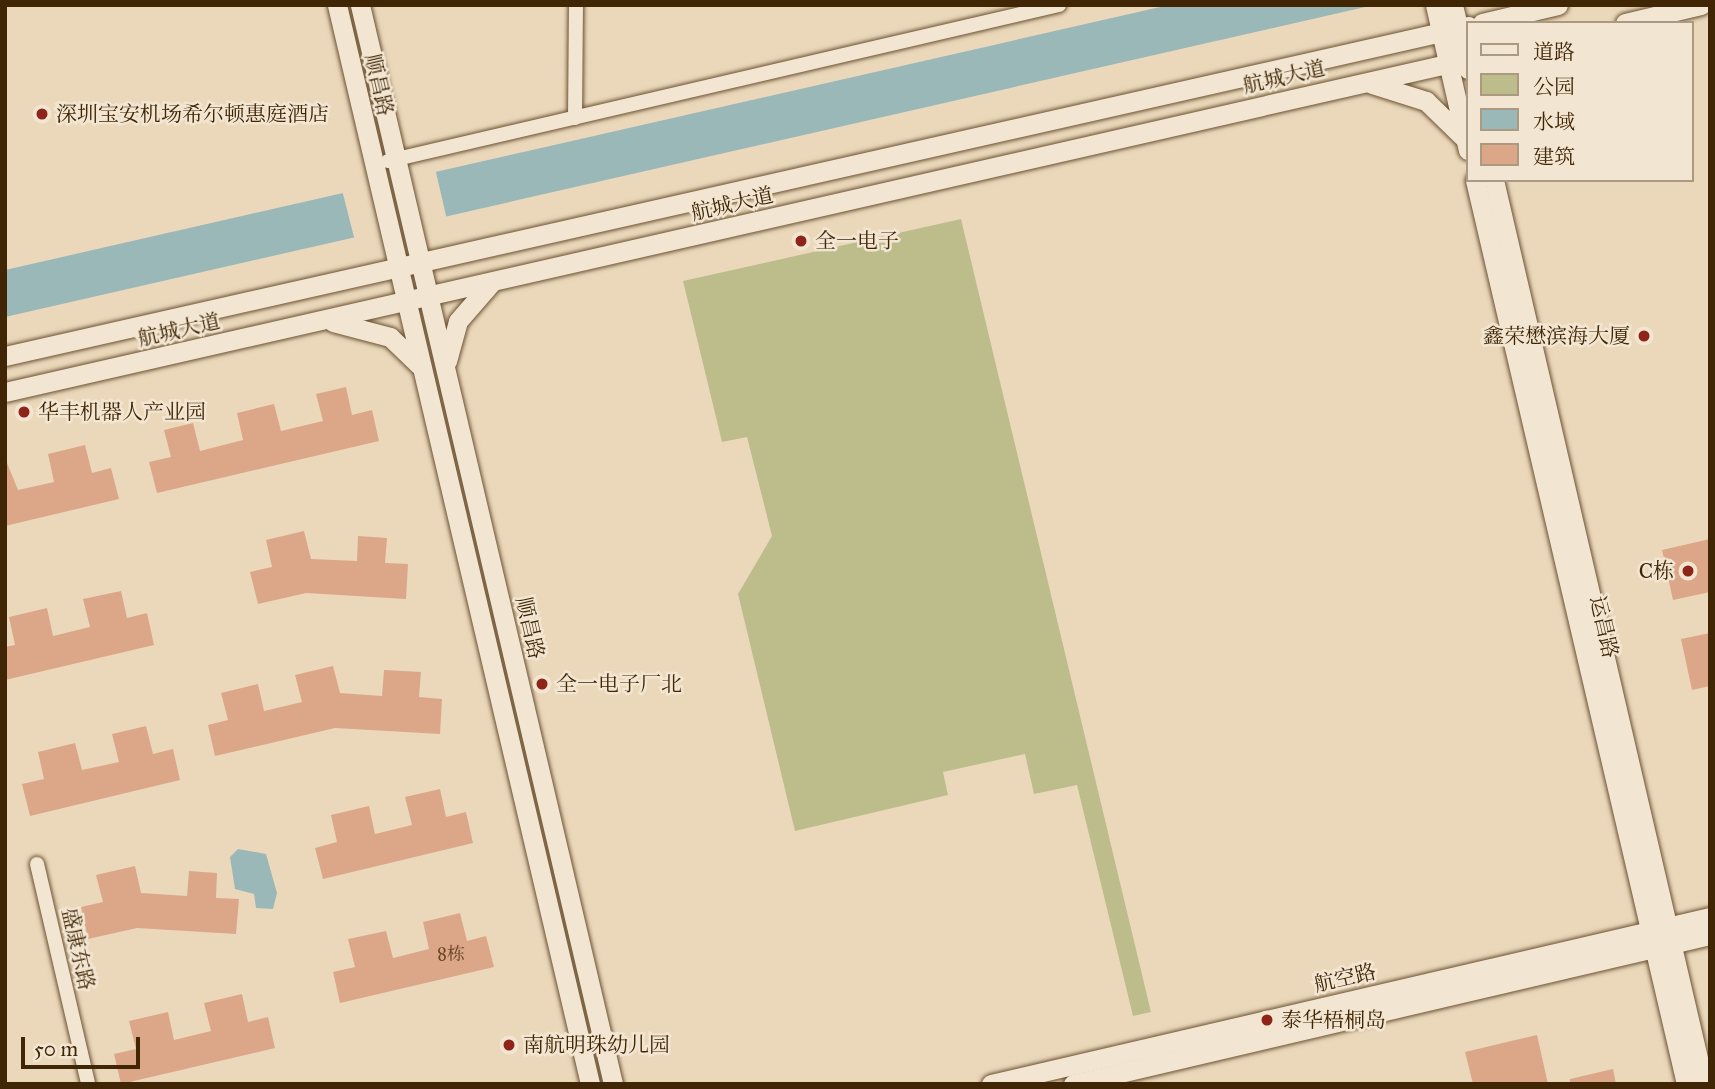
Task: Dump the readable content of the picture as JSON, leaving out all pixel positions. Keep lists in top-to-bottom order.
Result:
{
  "streets": {
    "street": [
      "航城大道",
      "顺昌路",
      "运昌路",
      "盛康东路",
      "航空路"
    ]
  },
  "crossings": [
    ["航城大道", "顺昌路"],
    ["运昌路", "航空路"]
  ],
  "places": [
    "深圳宝安机场希尔顿惠庭酒店",
    "全一电子",
    "鑫荣懋滨海大厦",
    "华丰机器人产业园",
    "C栋",
    "全一电子厂北",
    "泰华梧桐岛",
    "南航明珠幼儿园"
  ],
  "house_numbers": ["8栋"],
  "legend": [
    "道路",
    "公园",
    "水域",
    "建筑"
  ],
  "scale_bar": "50 m"
}
